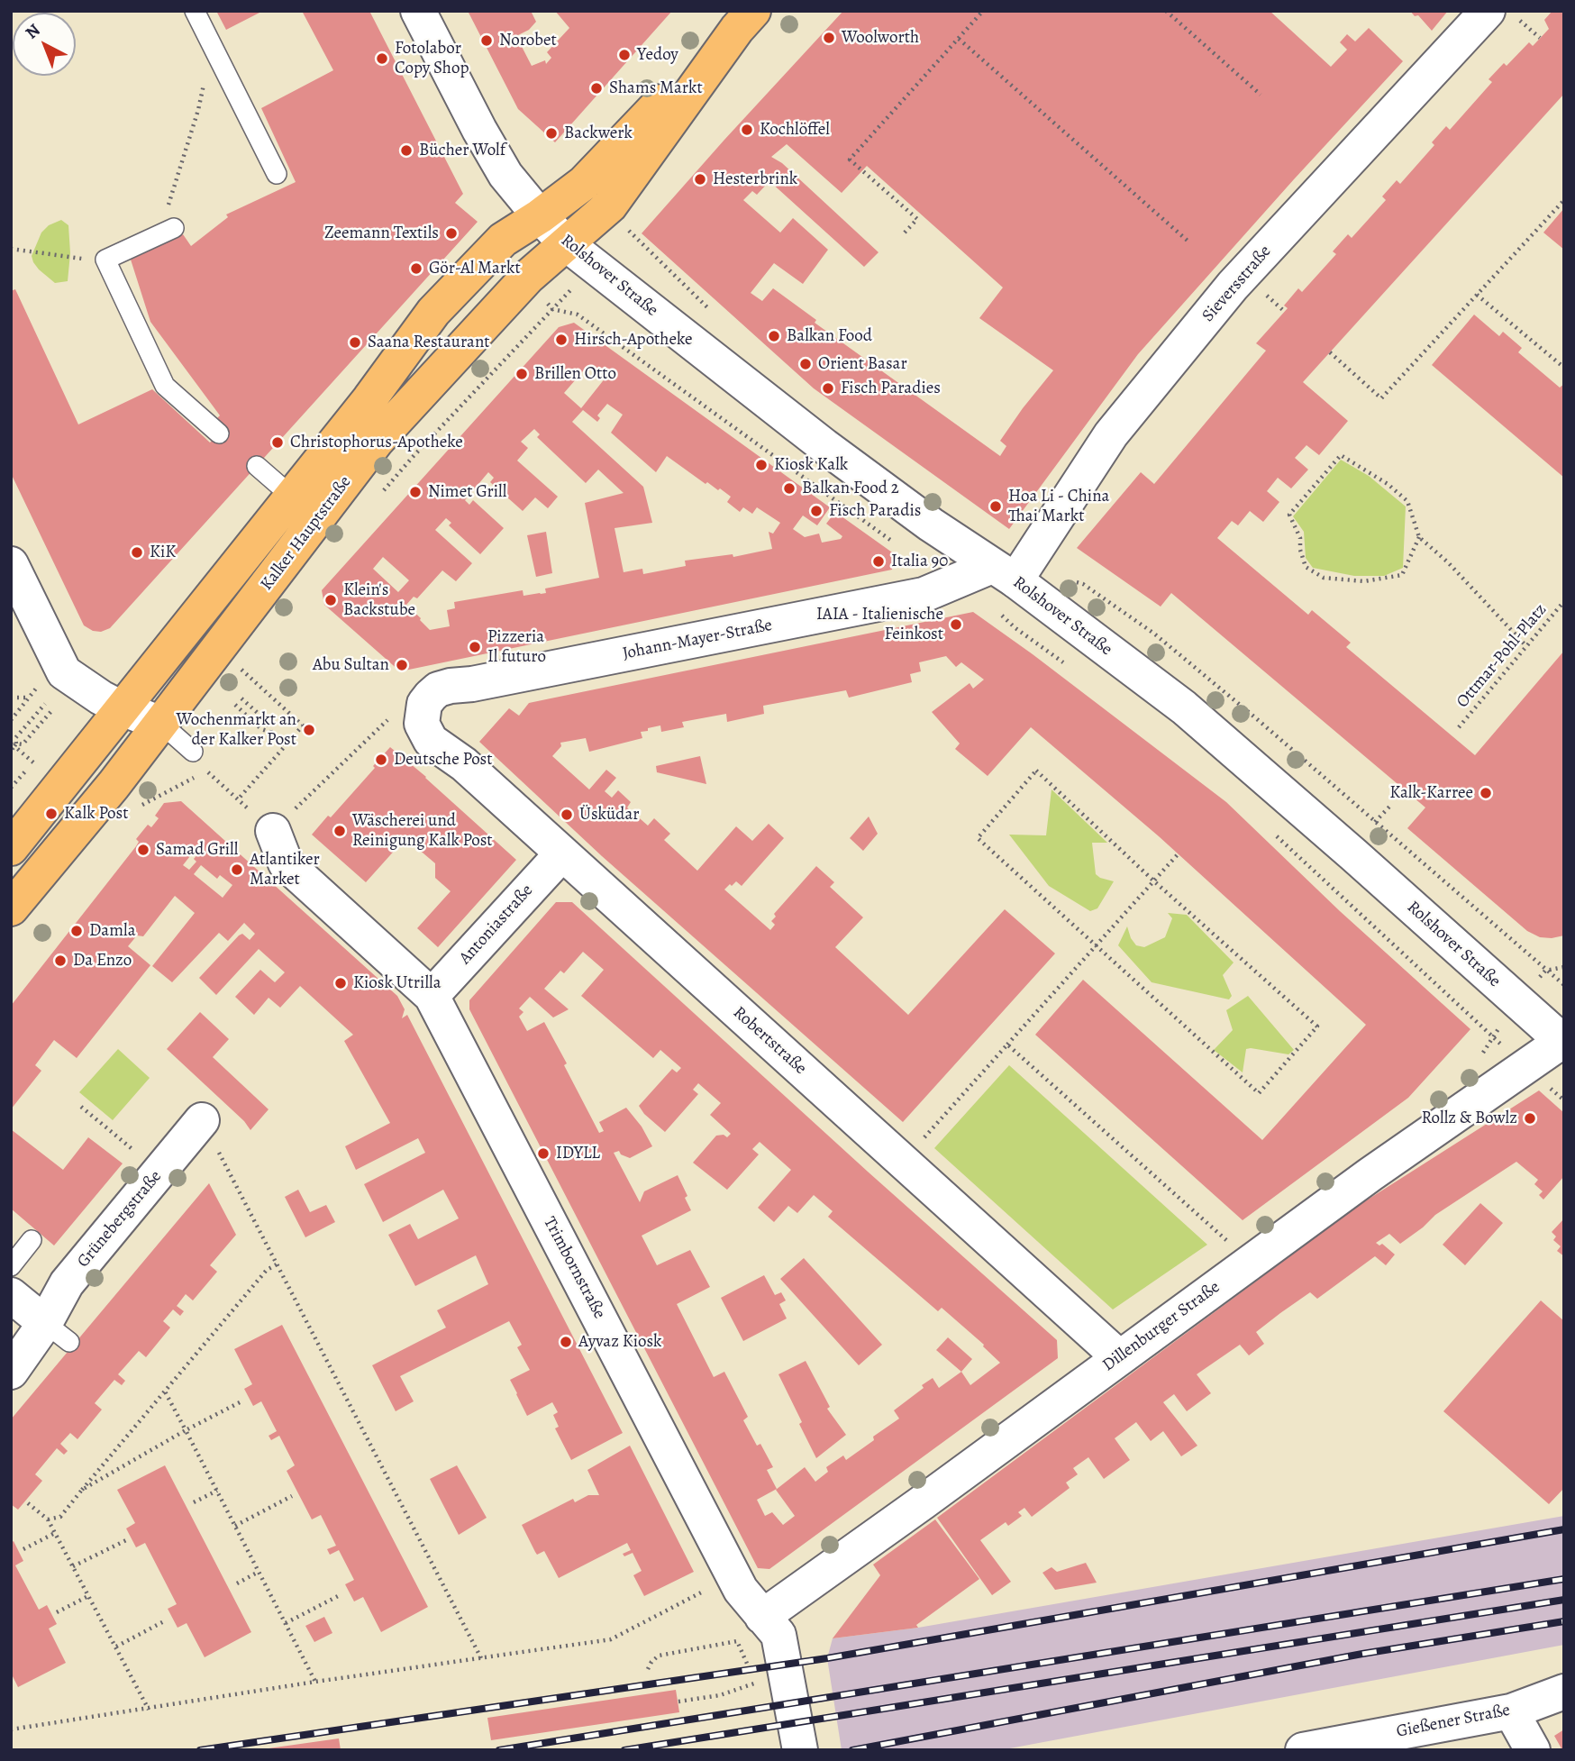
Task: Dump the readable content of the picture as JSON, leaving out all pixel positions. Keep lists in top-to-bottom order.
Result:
{
  "streets": {
    "main road": ["Kalker Hauptstraße"],
    "street": [
      "Rolshover Straße",
      "Sieversstraße",
      "Johann-Mayer-Straße",
      "Antoniastraße",
      "Robertstraße",
      "Grünebergstraße",
      "Trimbornstraße",
      "Dillenburger Straße",
      "Gießener Straße"
    ],
    "path": ["Ottmar-Pohl-Platz"]
  },
  "crossings": [
    ["Rolshover Straße", "Sieversstraße"],
    ["Rolshover Straße", "Kalker Hauptstraße"],
    ["Rolshover Straße", "Johann-Mayer-Straße"],
    ["Rolshover Straße", "Dillenburger Straße"],
    ["Sieversstraße", "Johann-Mayer-Straße"],
    ["Johann-Mayer-Straße", "Robertstraße"],
    ["Antoniastraße", "Robertstraße"],
    ["Antoniastraße", "Trimbornstraße"],
    ["Robertstraße", "Dillenburger Straße"],
    ["Trimbornstraße", "Dillenburger Straße"]
  ],
  "places": [
    "Woolworth",
    "Norobet",
    "Yedoy",
    "Fotolabor Copy Shop",
    "Shams Markt",
    "Kochlöffel",
    "Backwerk",
    "Bücher Wolf",
    "Hesterbrink",
    "Zeemann Textils",
    "Gör-Al Markt",
    "Balkan Food",
    "Hirsch-Apotheke",
    "Saana Restaurant",
    "Orient Basar",
    "Brillen Otto",
    "Fisch Paradies",
    "Christophorus-Apotheke",
    "Kiosk Kalk",
    "Balkan Food 2",
    "Nimet Grill",
    "Hoa Li - China Thai Markt",
    "Fisch Paradis",
    "KiK",
    "Italia 90",
    "Klein's Backstube",
    "IAIA - Italienische Feinkost",
    "Pizzeria Il futuro",
    "Abu Sultan",
    "Wochenmarkt an der Kalker Post",
    "Deutsche Post",
    "Kalk-Karree",
    "Kalk Post",
    "Üsküdar",
    "Wäscherei und Reinigung Kalk Post",
    "Samad Grill",
    "Atlantiker Market",
    "Damla",
    "Da Enzo",
    "Kiosk Utrilla",
    "Rollz & Bowlz",
    "IDYLL",
    "Ayvaz Kiosk"
  ],
  "north": "top left"
}
